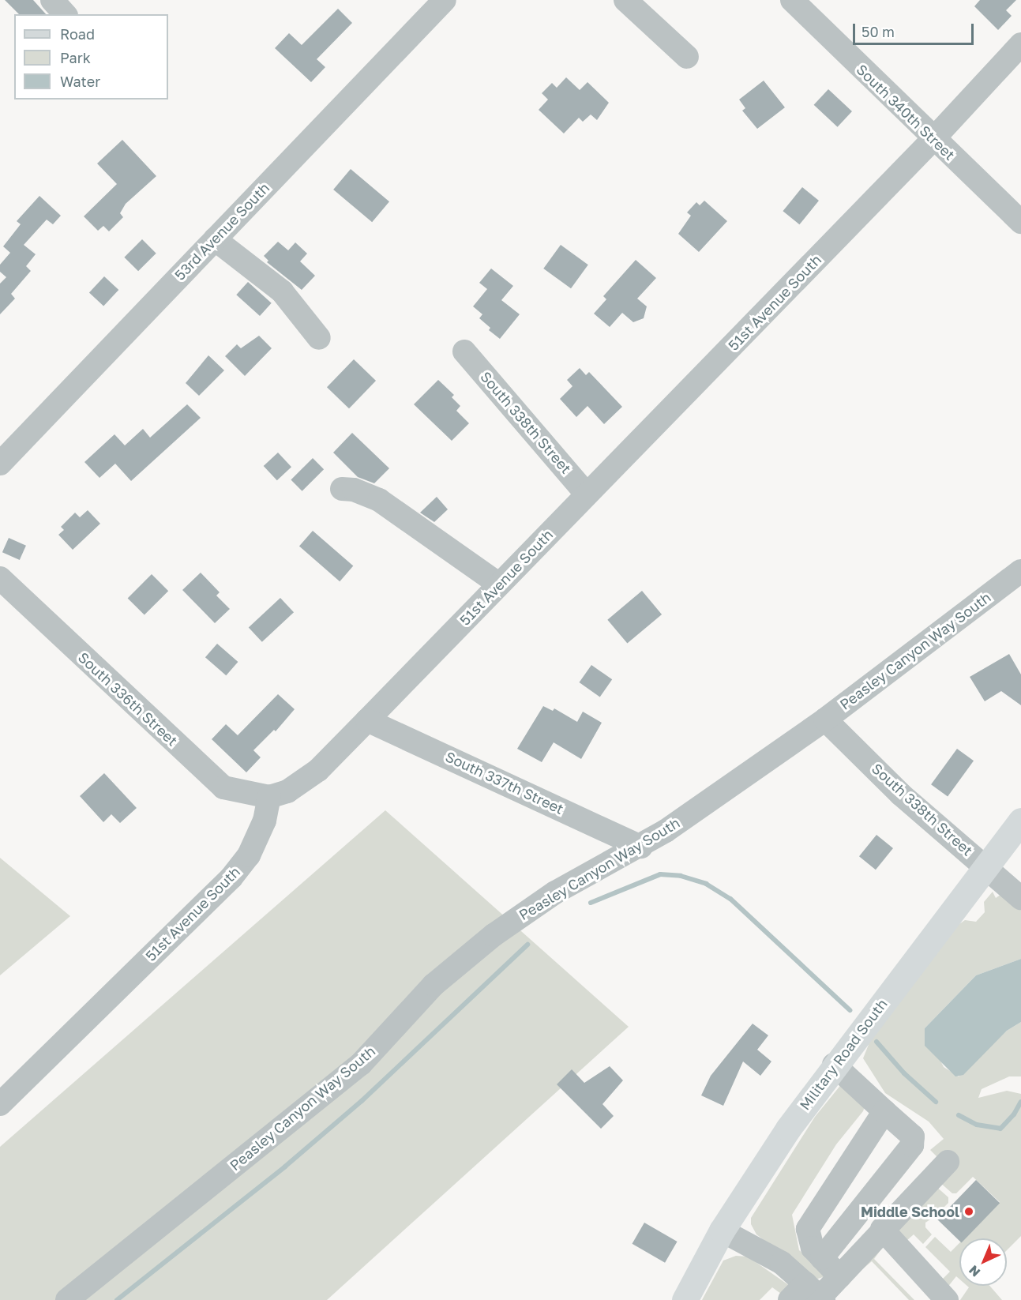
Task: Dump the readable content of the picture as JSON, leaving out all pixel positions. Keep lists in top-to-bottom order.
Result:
{
  "streets": {
    "main road": ["Military Road South"],
    "street": [
      "South 340th Street",
      "53rd Avenue South",
      "51st Avenue South",
      "South 338th Street",
      "Peasley Canyon Way South",
      "South 336th Street",
      "South 337th Street"
    ]
  },
  "crossings": [
    ["South 340th Street", "51st Avenue South"],
    ["51st Avenue South", "South 338th Street"],
    ["51st Avenue South", "South 336th Street"],
    ["51st Avenue South", "South 337th Street"],
    ["South 338th Street", "Peasley Canyon Way South"],
    ["South 338th Street", "Military Road South"],
    ["Peasley Canyon Way South", "South 337th Street"]
  ],
  "places": ["Middle School"],
  "legend": ["Road", "Park", "Water"],
  "scale_bar": "50 m",
  "north": "bottom left"
}
